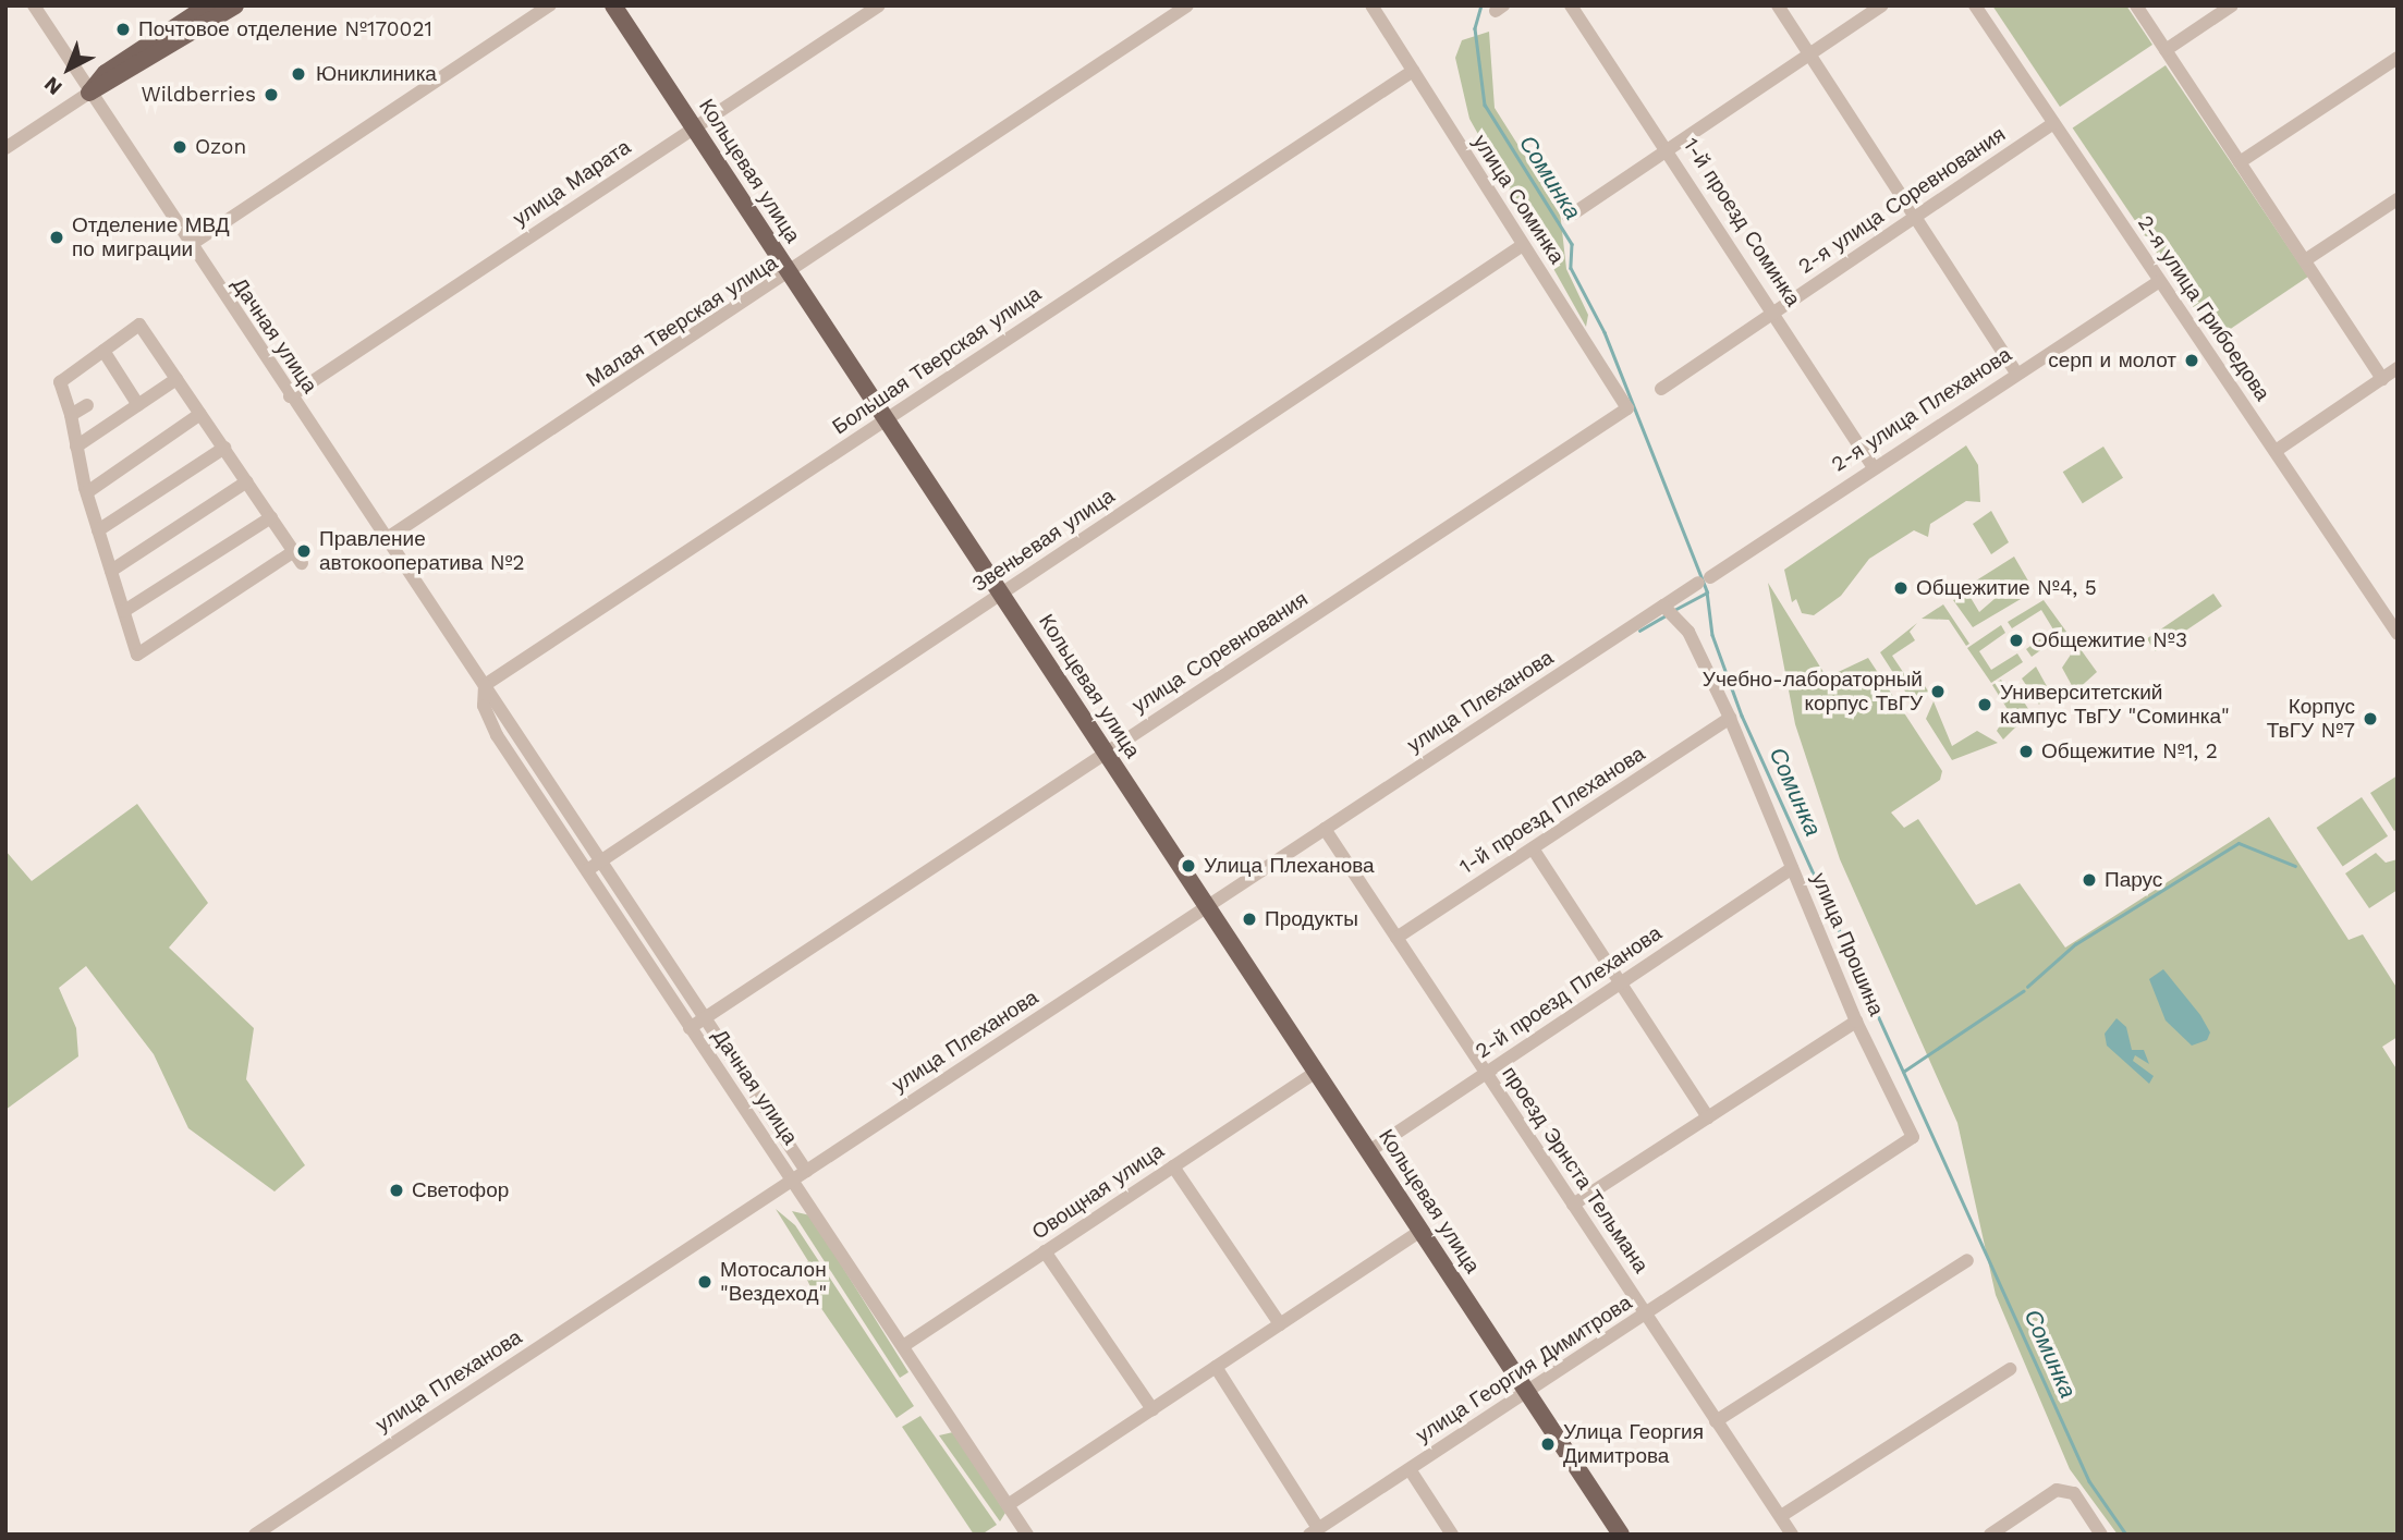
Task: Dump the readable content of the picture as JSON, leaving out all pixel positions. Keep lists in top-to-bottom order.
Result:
{
  "streets": {
    "main road": ["Кольцевая улица"],
    "street": [
      "улица Марата",
      "улица Соминка",
      "2-я улица Соревнования",
      "1-й проезд Соминка",
      "2-я улица Грибоедова",
      "Малая Тверская улица",
      "Дачная улица",
      "Большая Тверская улица",
      "2-я улица Плеханова",
      "Звеньевая улица",
      "улица Соревнования",
      "улица Плеханова",
      "1-й проезд Плеханова",
      "улица Прошина",
      "2-й проезд Плеханова",
      "проезд Эрнста Тельмана",
      "Овощная улица",
      "улица Георгия Димитрова"
    ]
  },
  "crossings": [
    ["Кольцевая улица", "улица Марата"],
    ["Кольцевая улица", "Малая Тверская улица"],
    ["Кольцевая улица", "Большая Тверская улица"],
    ["Кольцевая улица", "Звеньевая улица"],
    ["Кольцевая улица", "улица Соревнования"],
    ["Кольцевая улица", "улица Плеханова"],
    ["Кольцевая улица", "2-й проезд Плеханова"],
    ["Кольцевая улица", "Овощная улица"],
    ["Кольцевая улица", "улица Георгия Димитрова"],
    ["улица Марата", "Дачная улица"],
    ["улица Соминка", "Большая Тверская улица"],
    ["улица Соминка", "Звеньевая улица"],
    ["улица Соминка", "улица Соревнования"],
    ["2-я улица Соревнования", "1-й проезд Соминка"],
    ["2-я улица Соревнования", "2-я улица Грибоедова"],
    ["1-й проезд Соминка", "2-я улица Плеханова"],
    ["2-я улица Грибоедова", "2-я улица Плеханова"],
    ["Малая Тверская улица", "Дачная улица"],
    ["Дачная улица", "Большая Тверская улица"],
    ["Дачная улица", "Звеньевая улица"],
    ["Дачная улица", "улица Соревнования"],
    ["Дачная улица", "улица Плеханова"],
    ["Дачная улица", "Овощная улица"],
    ["2-я улица Плеханова", "улица Плеханова"],
    ["улица Плеханова", "улица Прошина"],
    ["улица Плеханова", "проезд Эрнста Тельмана"],
    ["1-й проезд Плеханова", "улица Прошина"],
    ["1-й проезд Плеханова", "проезд Эрнста Тельмана"],
    ["улица Прошина", "2-й проезд Плеханова"],
    ["улица Прошина", "улица Георгия Димитрова"],
    ["2-й проезд Плеханова", "проезд Эрнста Тельмана"],
    ["проезд Эрнста Тельмана", "улица Георгия Димитрова"]
  ],
  "water": ["Соминка"],
  "places": [
    "Почтовое отделение №170021",
    "Юниклиника",
    "Wildberries",
    "Ozon",
    "Отделение МВД по миграции",
    "серп и молот",
    "Правление автокооператива №2",
    "Общежитие №4, 5",
    "Общежитие №3",
    "Учебно-лабораторный корпус ТвГУ",
    "Университетский кампус ТвГУ \"Соминка\"",
    "Корпус ТвГУ №7",
    "Общежитие №1, 2",
    "Улица Плеханова",
    "Парус",
    "Продукты",
    "Светофор",
    "Мотосалон \"Вездеход\"",
    "Улица Георгия Димитрова"
  ],
  "north": "bottom left"
}
